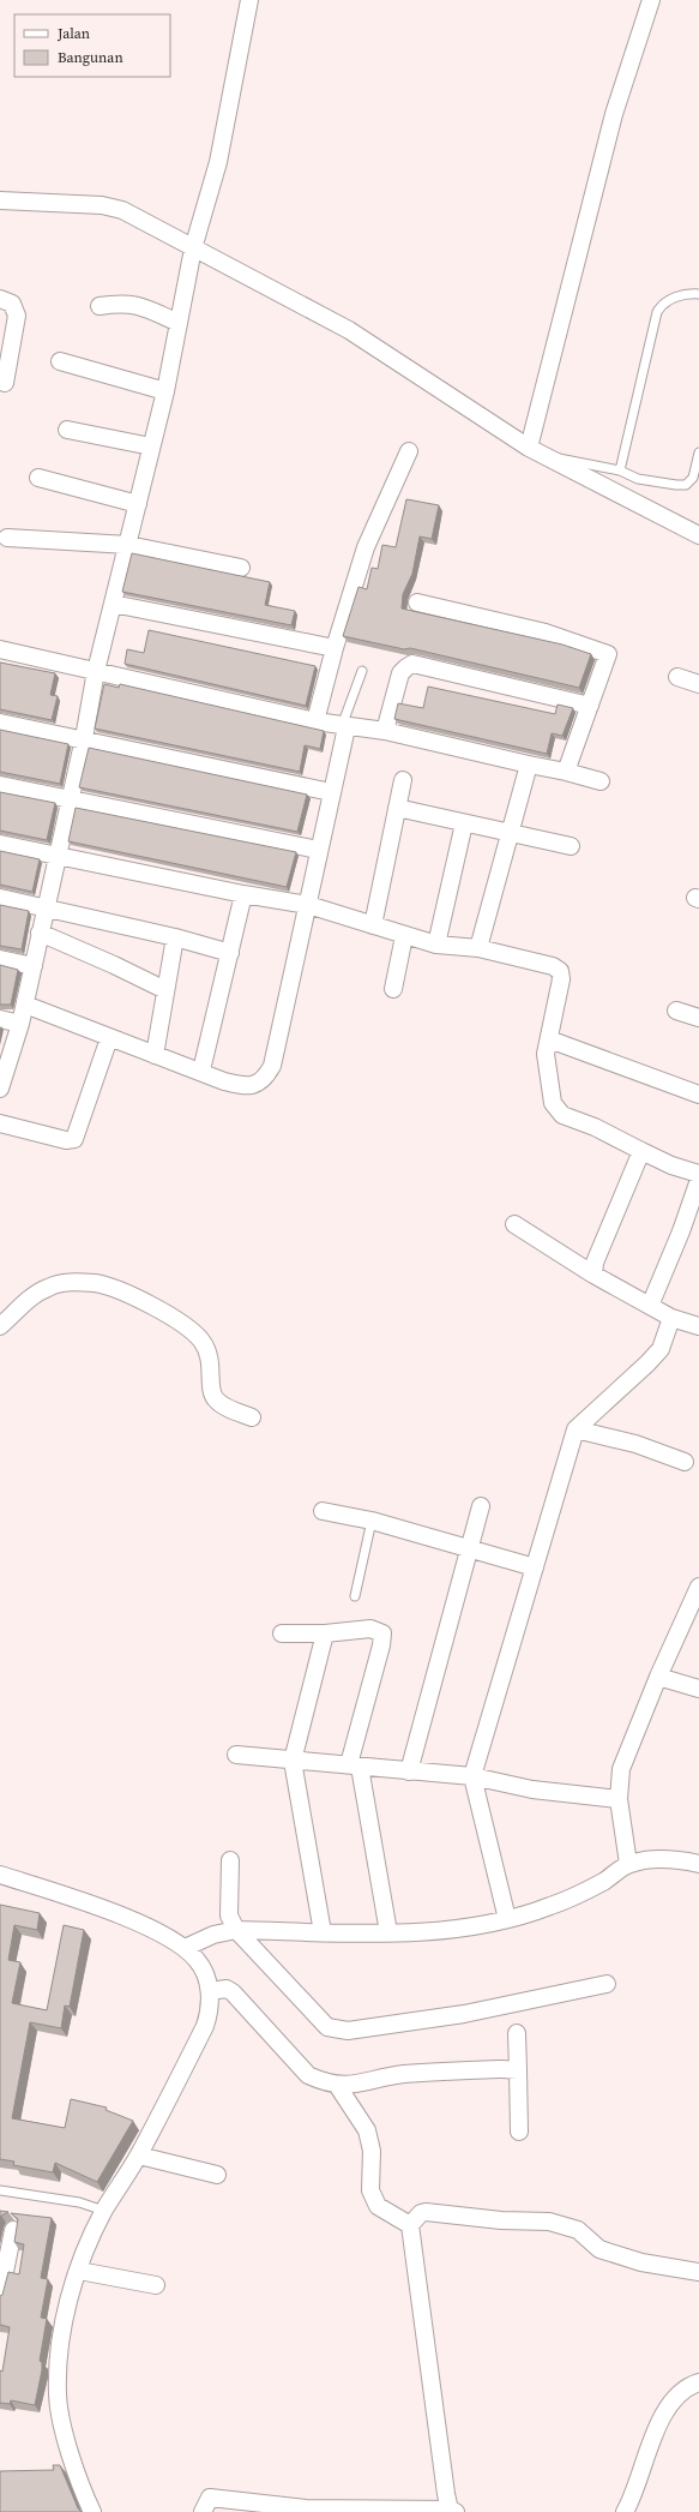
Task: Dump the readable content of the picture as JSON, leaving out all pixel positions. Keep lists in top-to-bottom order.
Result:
{
  "legend": ["Jalan", "Bangunan"]
}
